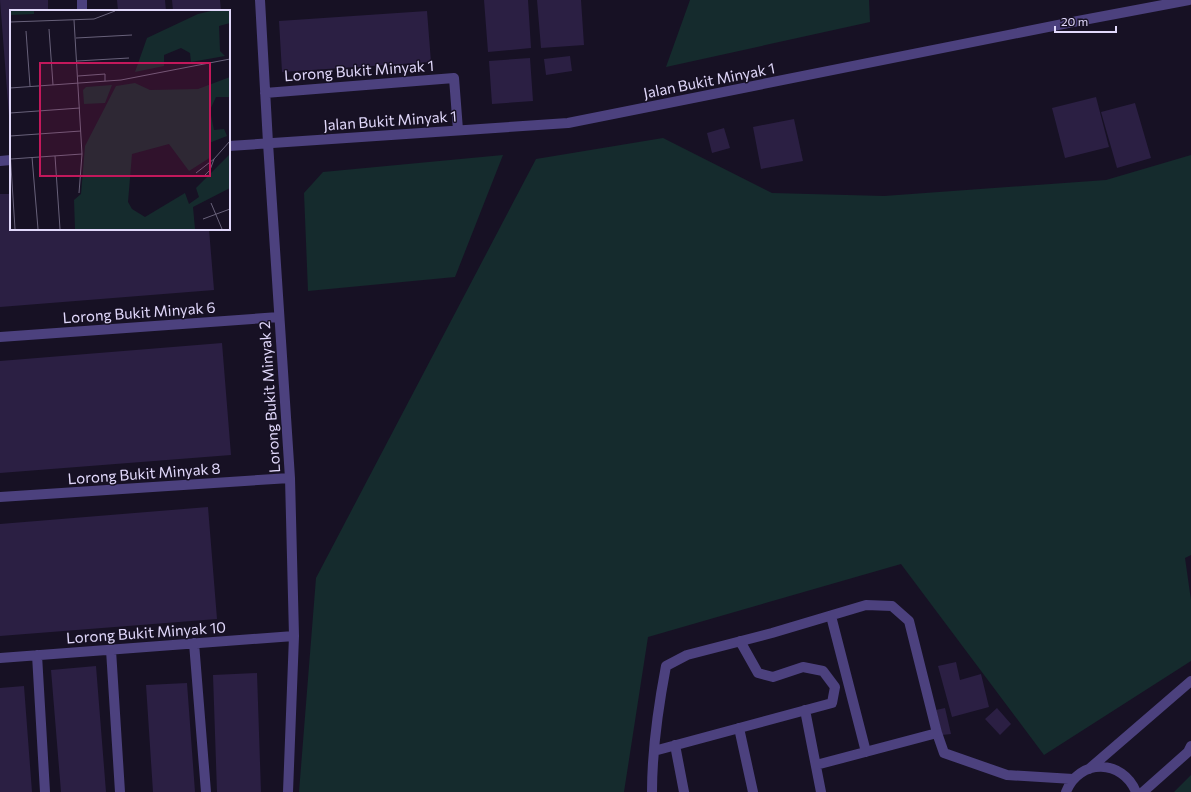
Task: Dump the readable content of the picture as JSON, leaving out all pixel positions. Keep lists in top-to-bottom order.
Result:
{
  "streets": {
    "street": [
      "Lorong Bukit Minyak 1",
      "Jalan Bukit Minyak 1",
      "Lorong Bukit Minyak 6",
      "Lorong Bukit Minyak 2",
      "Lorong Bukit Minyak 8",
      "Lorong Bukit Minyak 10"
    ]
  },
  "crossings": [
    ["Lorong Bukit Minyak 1", "Jalan Bukit Minyak 1"],
    ["Lorong Bukit Minyak 1", "Lorong Bukit Minyak 2"],
    ["Jalan Bukit Minyak 1", "Lorong Bukit Minyak 2"],
    ["Lorong Bukit Minyak 6", "Lorong Bukit Minyak 2"],
    ["Lorong Bukit Minyak 2", "Lorong Bukit Minyak 8"],
    ["Lorong Bukit Minyak 2", "Lorong Bukit Minyak 10"]
  ],
  "scale_bar": "20 m"
}
